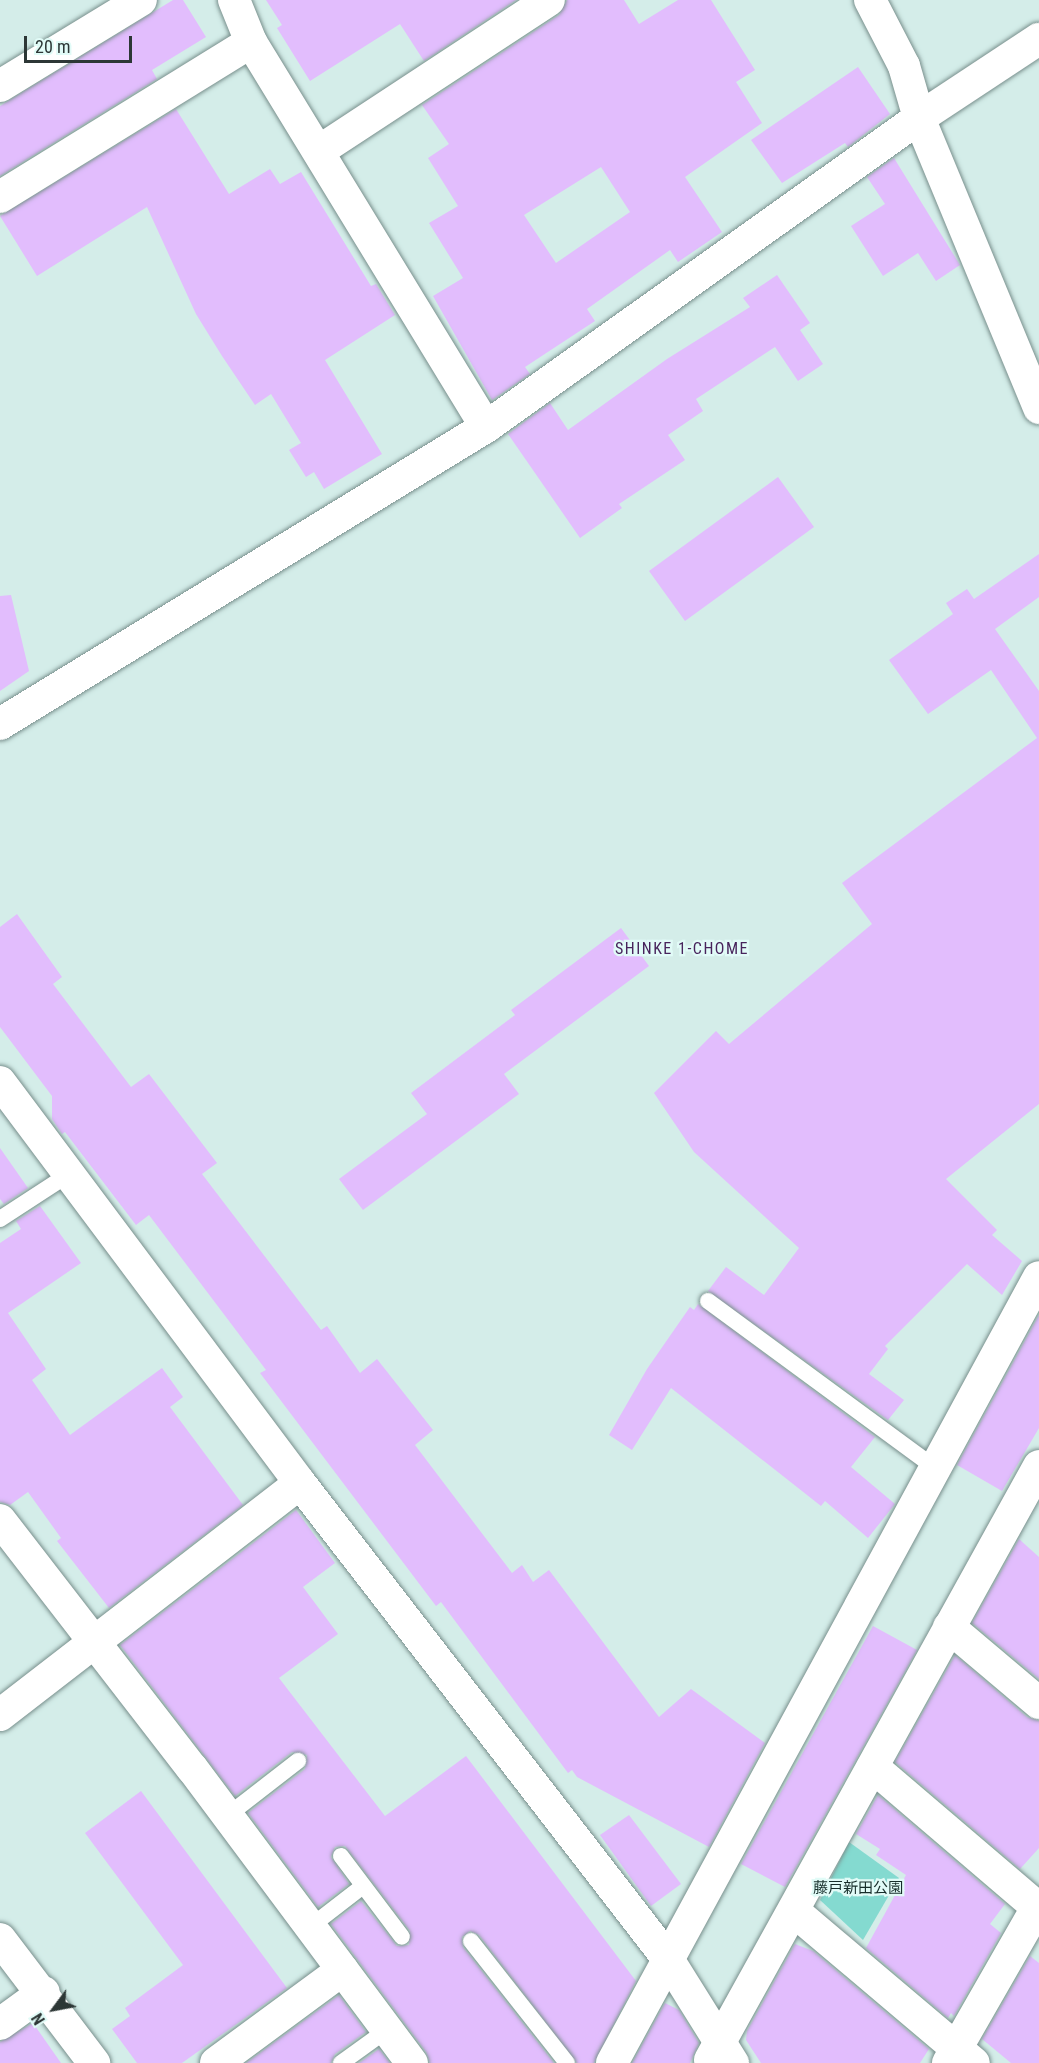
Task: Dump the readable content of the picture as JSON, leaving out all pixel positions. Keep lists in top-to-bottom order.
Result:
{
  "districts": ["SHINKE 1-CHOME"],
  "parks": ["藤戸新田公園"],
  "scale_bar": "20 m",
  "north": "bottom left"
}
